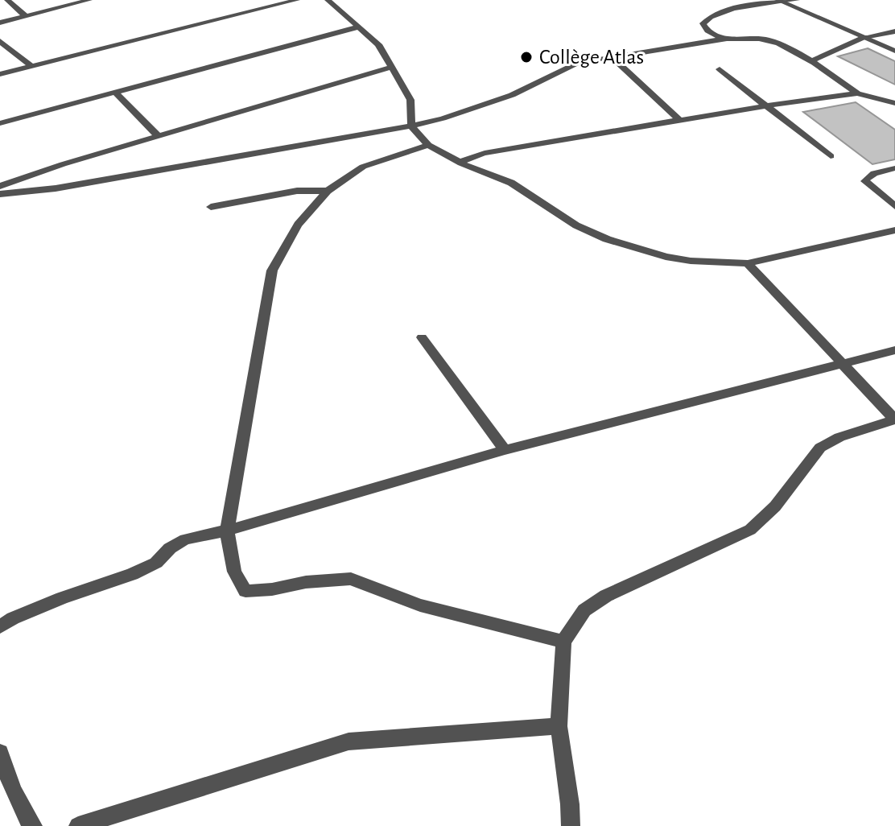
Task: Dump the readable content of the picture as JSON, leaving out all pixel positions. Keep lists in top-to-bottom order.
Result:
{
  "places": ["Collège Atlas"]
}
